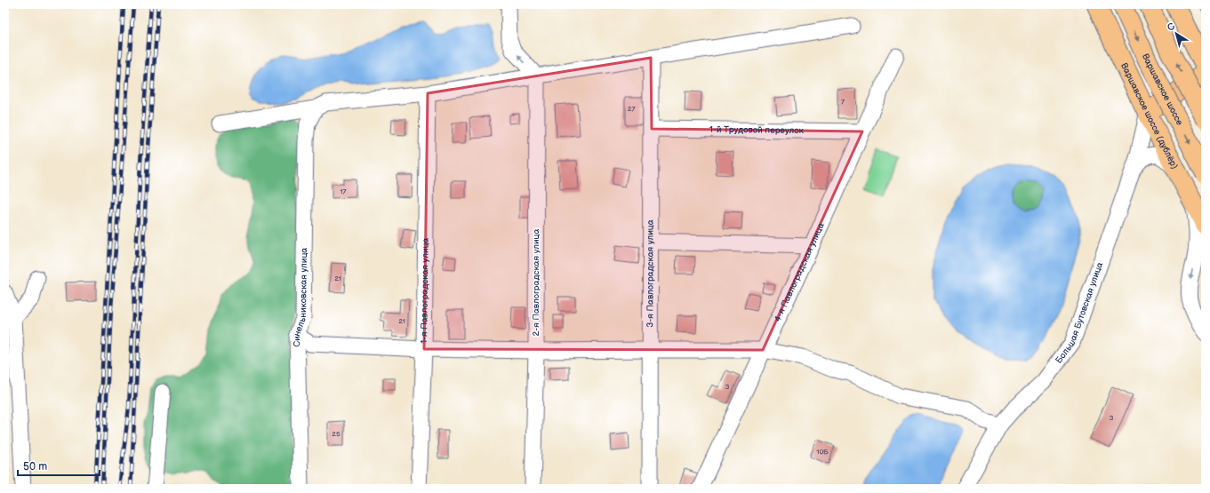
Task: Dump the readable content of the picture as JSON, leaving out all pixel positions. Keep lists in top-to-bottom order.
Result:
{
  "streets": {
    "main road": ["Варшавское шоссе", "Варшавское шоссе (дублёр)"],
    "street": [
      "1-й Трудовой переулок",
      "4-я Павлоградская улица",
      "3-я Павлоградская улица",
      "2-я Павлоградская улица",
      "1-я Павлоградская улица",
      "Синельниковская улица",
      "Большая Бутовская улица"
    ]
  },
  "crossings": [
    ["Варшавское шоссе (дублёр)", "Большая Бутовская улица"],
    ["1-й Трудовой переулок", "4-я Павлоградская улица"],
    ["1-й Трудовой переулок", "3-я Павлоградская улица"]
  ],
  "house_numbers": [
    "7",
    "27",
    "17",
    "21",
    "21",
    "3",
    "3",
    "25",
    "10Б"
  ],
  "scale_bar": "50 m",
  "north": "top left"
}
